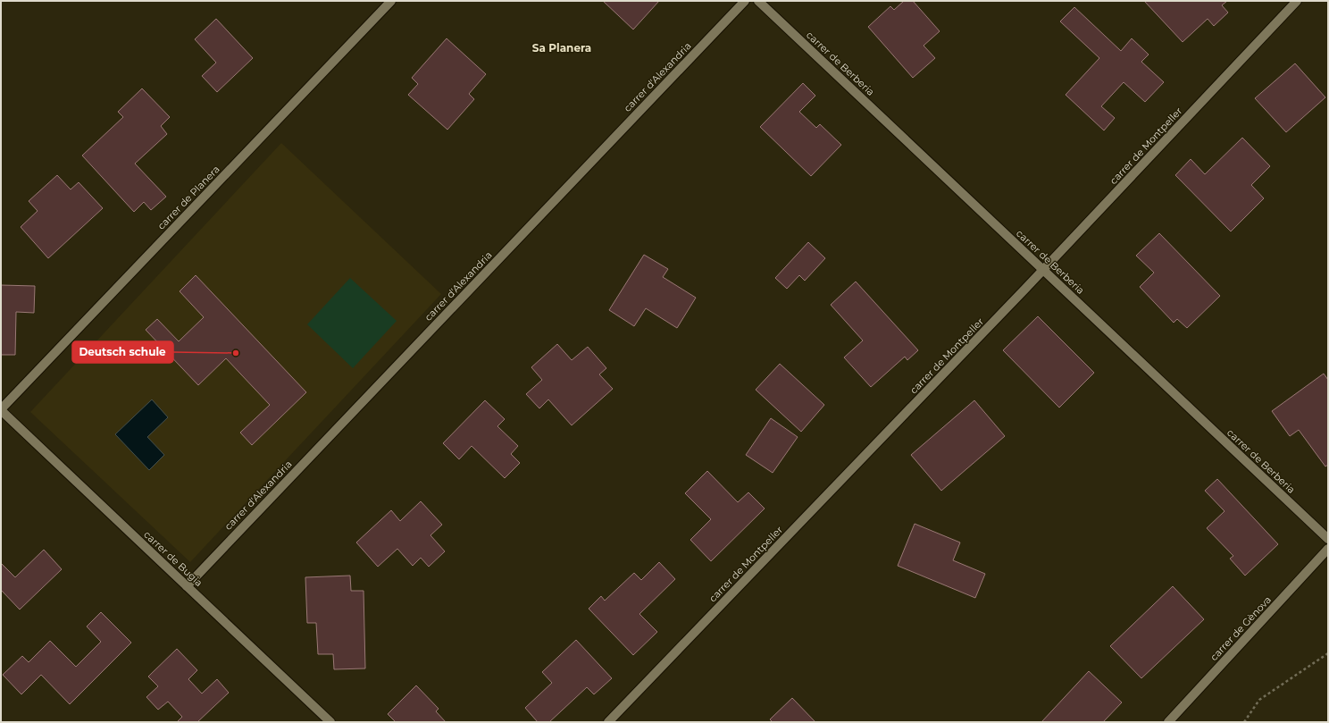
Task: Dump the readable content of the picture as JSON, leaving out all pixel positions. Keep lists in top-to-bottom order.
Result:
{
  "streets": {
    "street": [
      "carrer de Berberia",
      "carrer d'Alexandria",
      "carrer de Montpeller",
      "carrer de Planera",
      "carrer de Bugia",
      "carrer de Gènova"
    ]
  },
  "crossings": [
    ["carrer de Berberia", "carrer de Montpeller"],
    ["carrer d'Alexandria", "carrer de Bugia"],
    ["carrer de Planera", "carrer de Bugia"]
  ],
  "districts": ["Sa Planera"],
  "places": ["Deutsch schule"]
}
